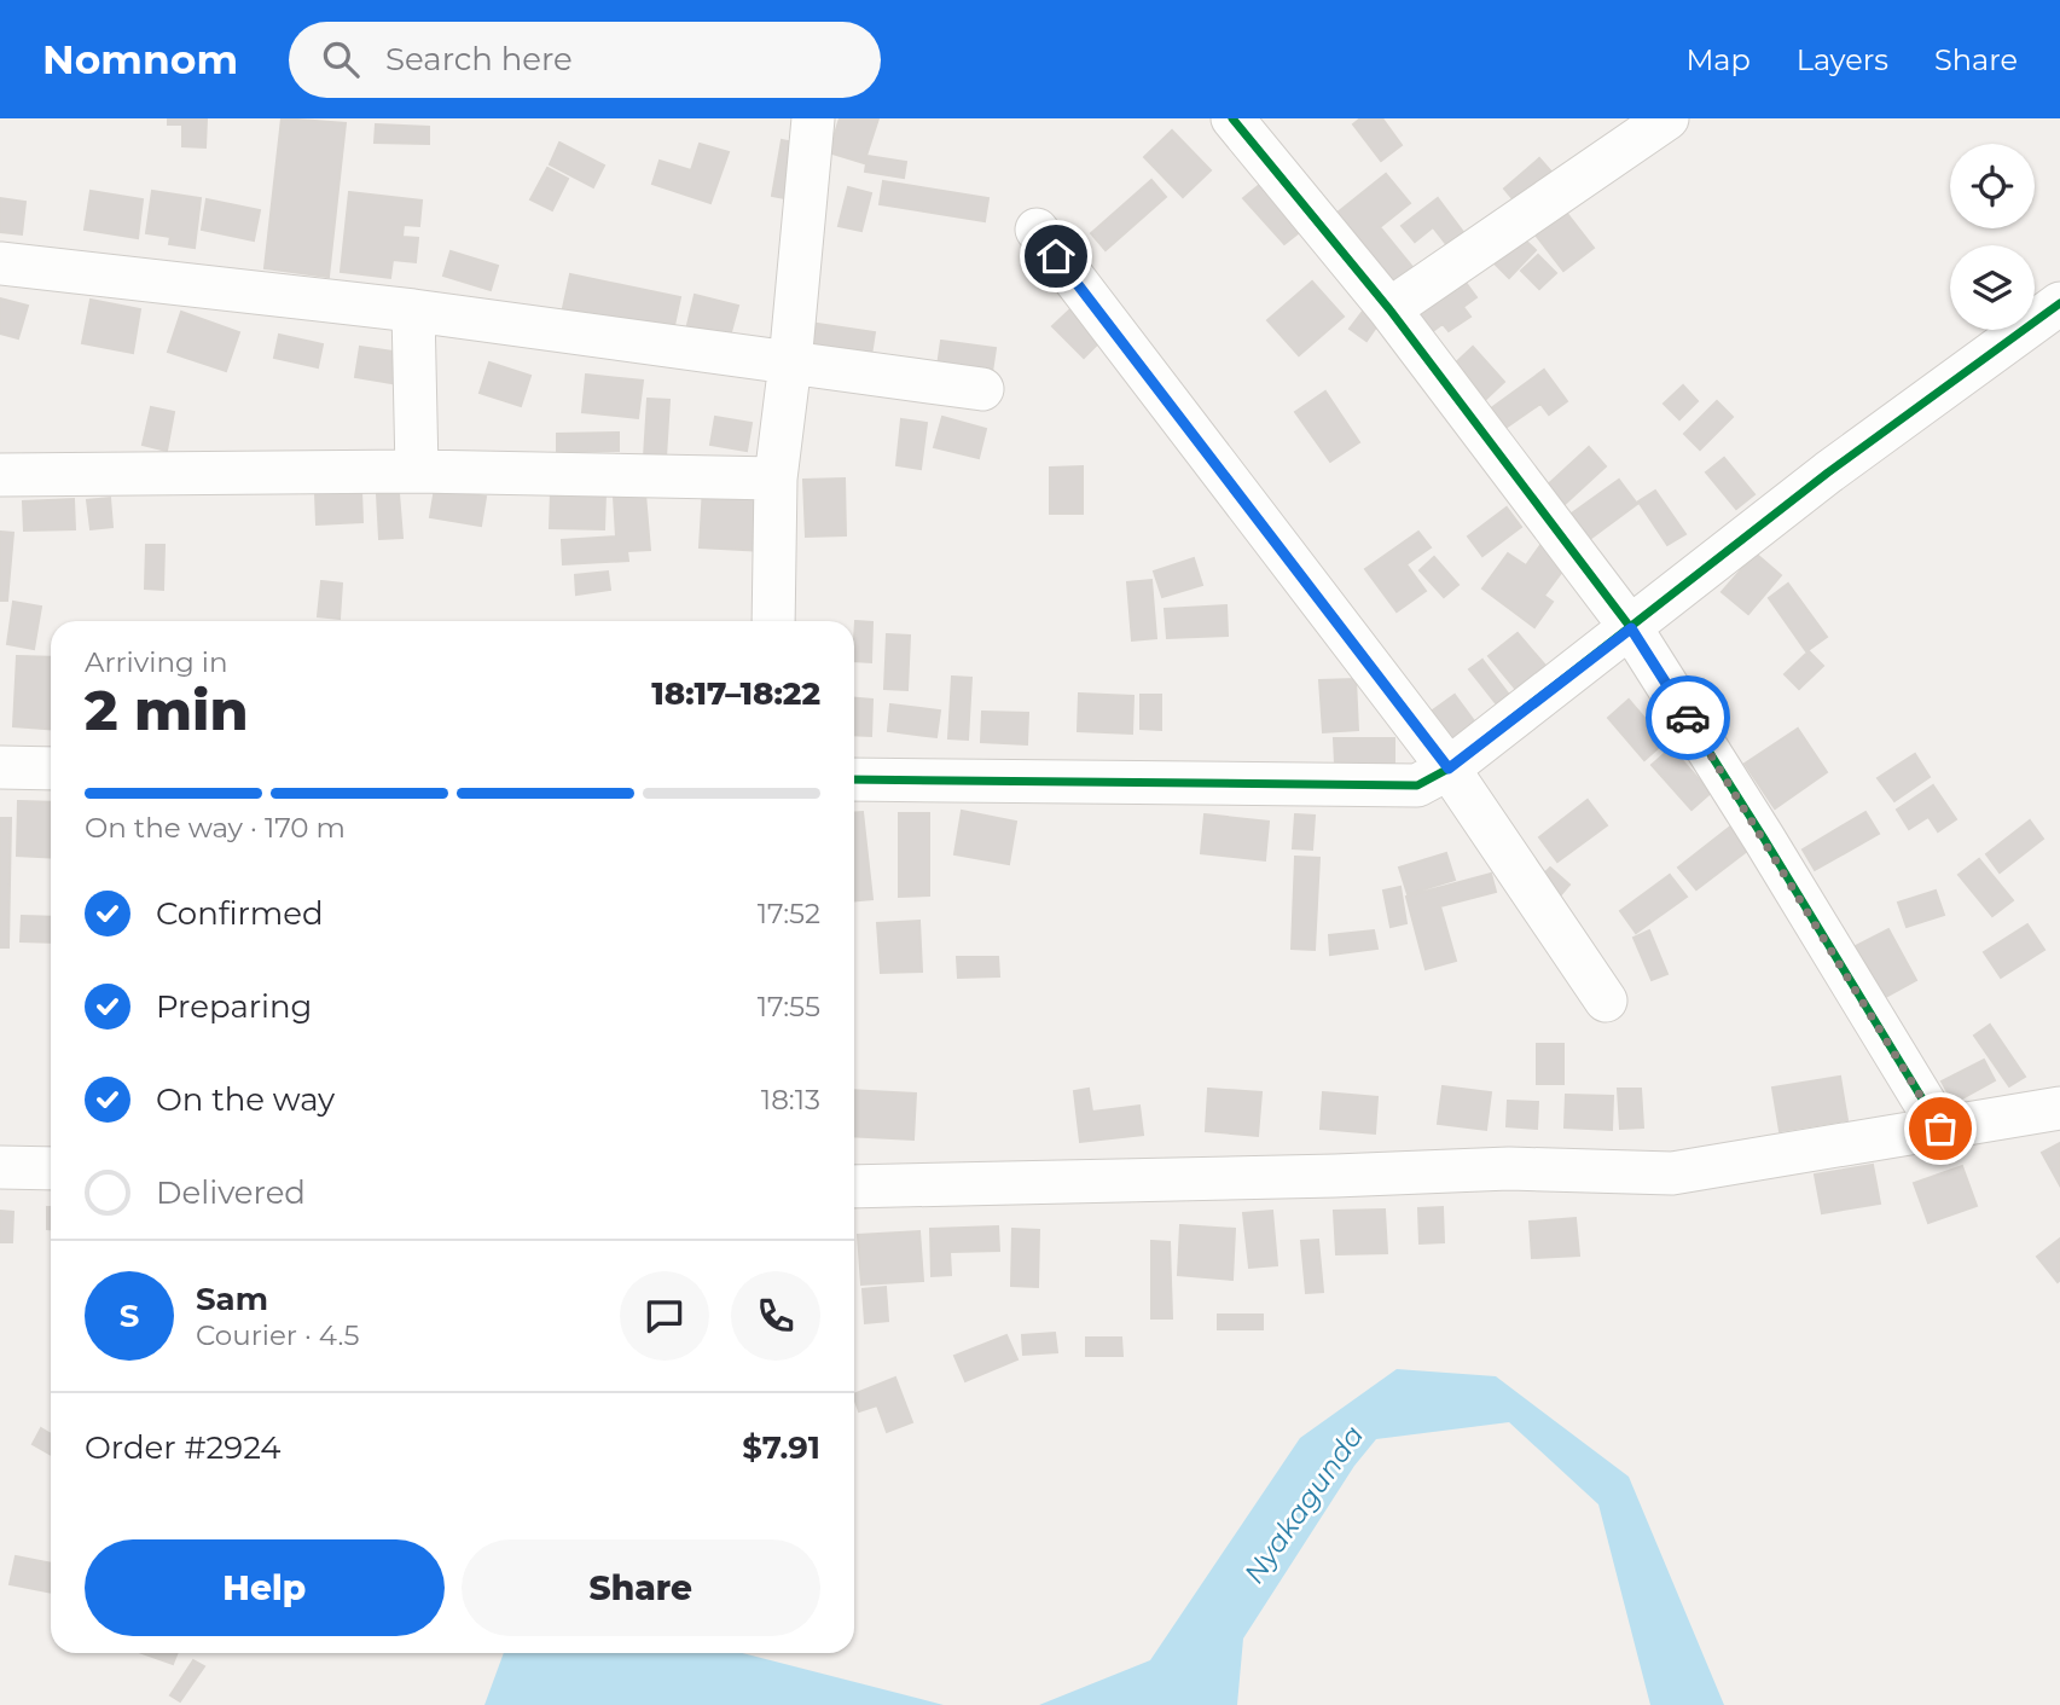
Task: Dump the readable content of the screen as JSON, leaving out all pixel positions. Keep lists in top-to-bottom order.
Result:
{
  "water": ["Nyakagunda"],
  "page": {
    "header": "Nomnom",
    "search": "Search here",
    "nav": ["Map", "Layers", "Share"],
    "heading": ["2 min", "Arriving in", "18:17–18:22"],
    "panel": [
      "Sam",
      "Courier · 4.5",
      "Order #2924",
      "$7.91"
    ],
    "bar": "On the way · 170 m",
    "list": [
      ["Confirmed", "17:52"],
      ["Preparing", "17:55"],
      ["On the way", "18:13"],
      "Delivered"
    ],
    "round": "S",
    "buttons": ["Help", "Share"]
  }
}
